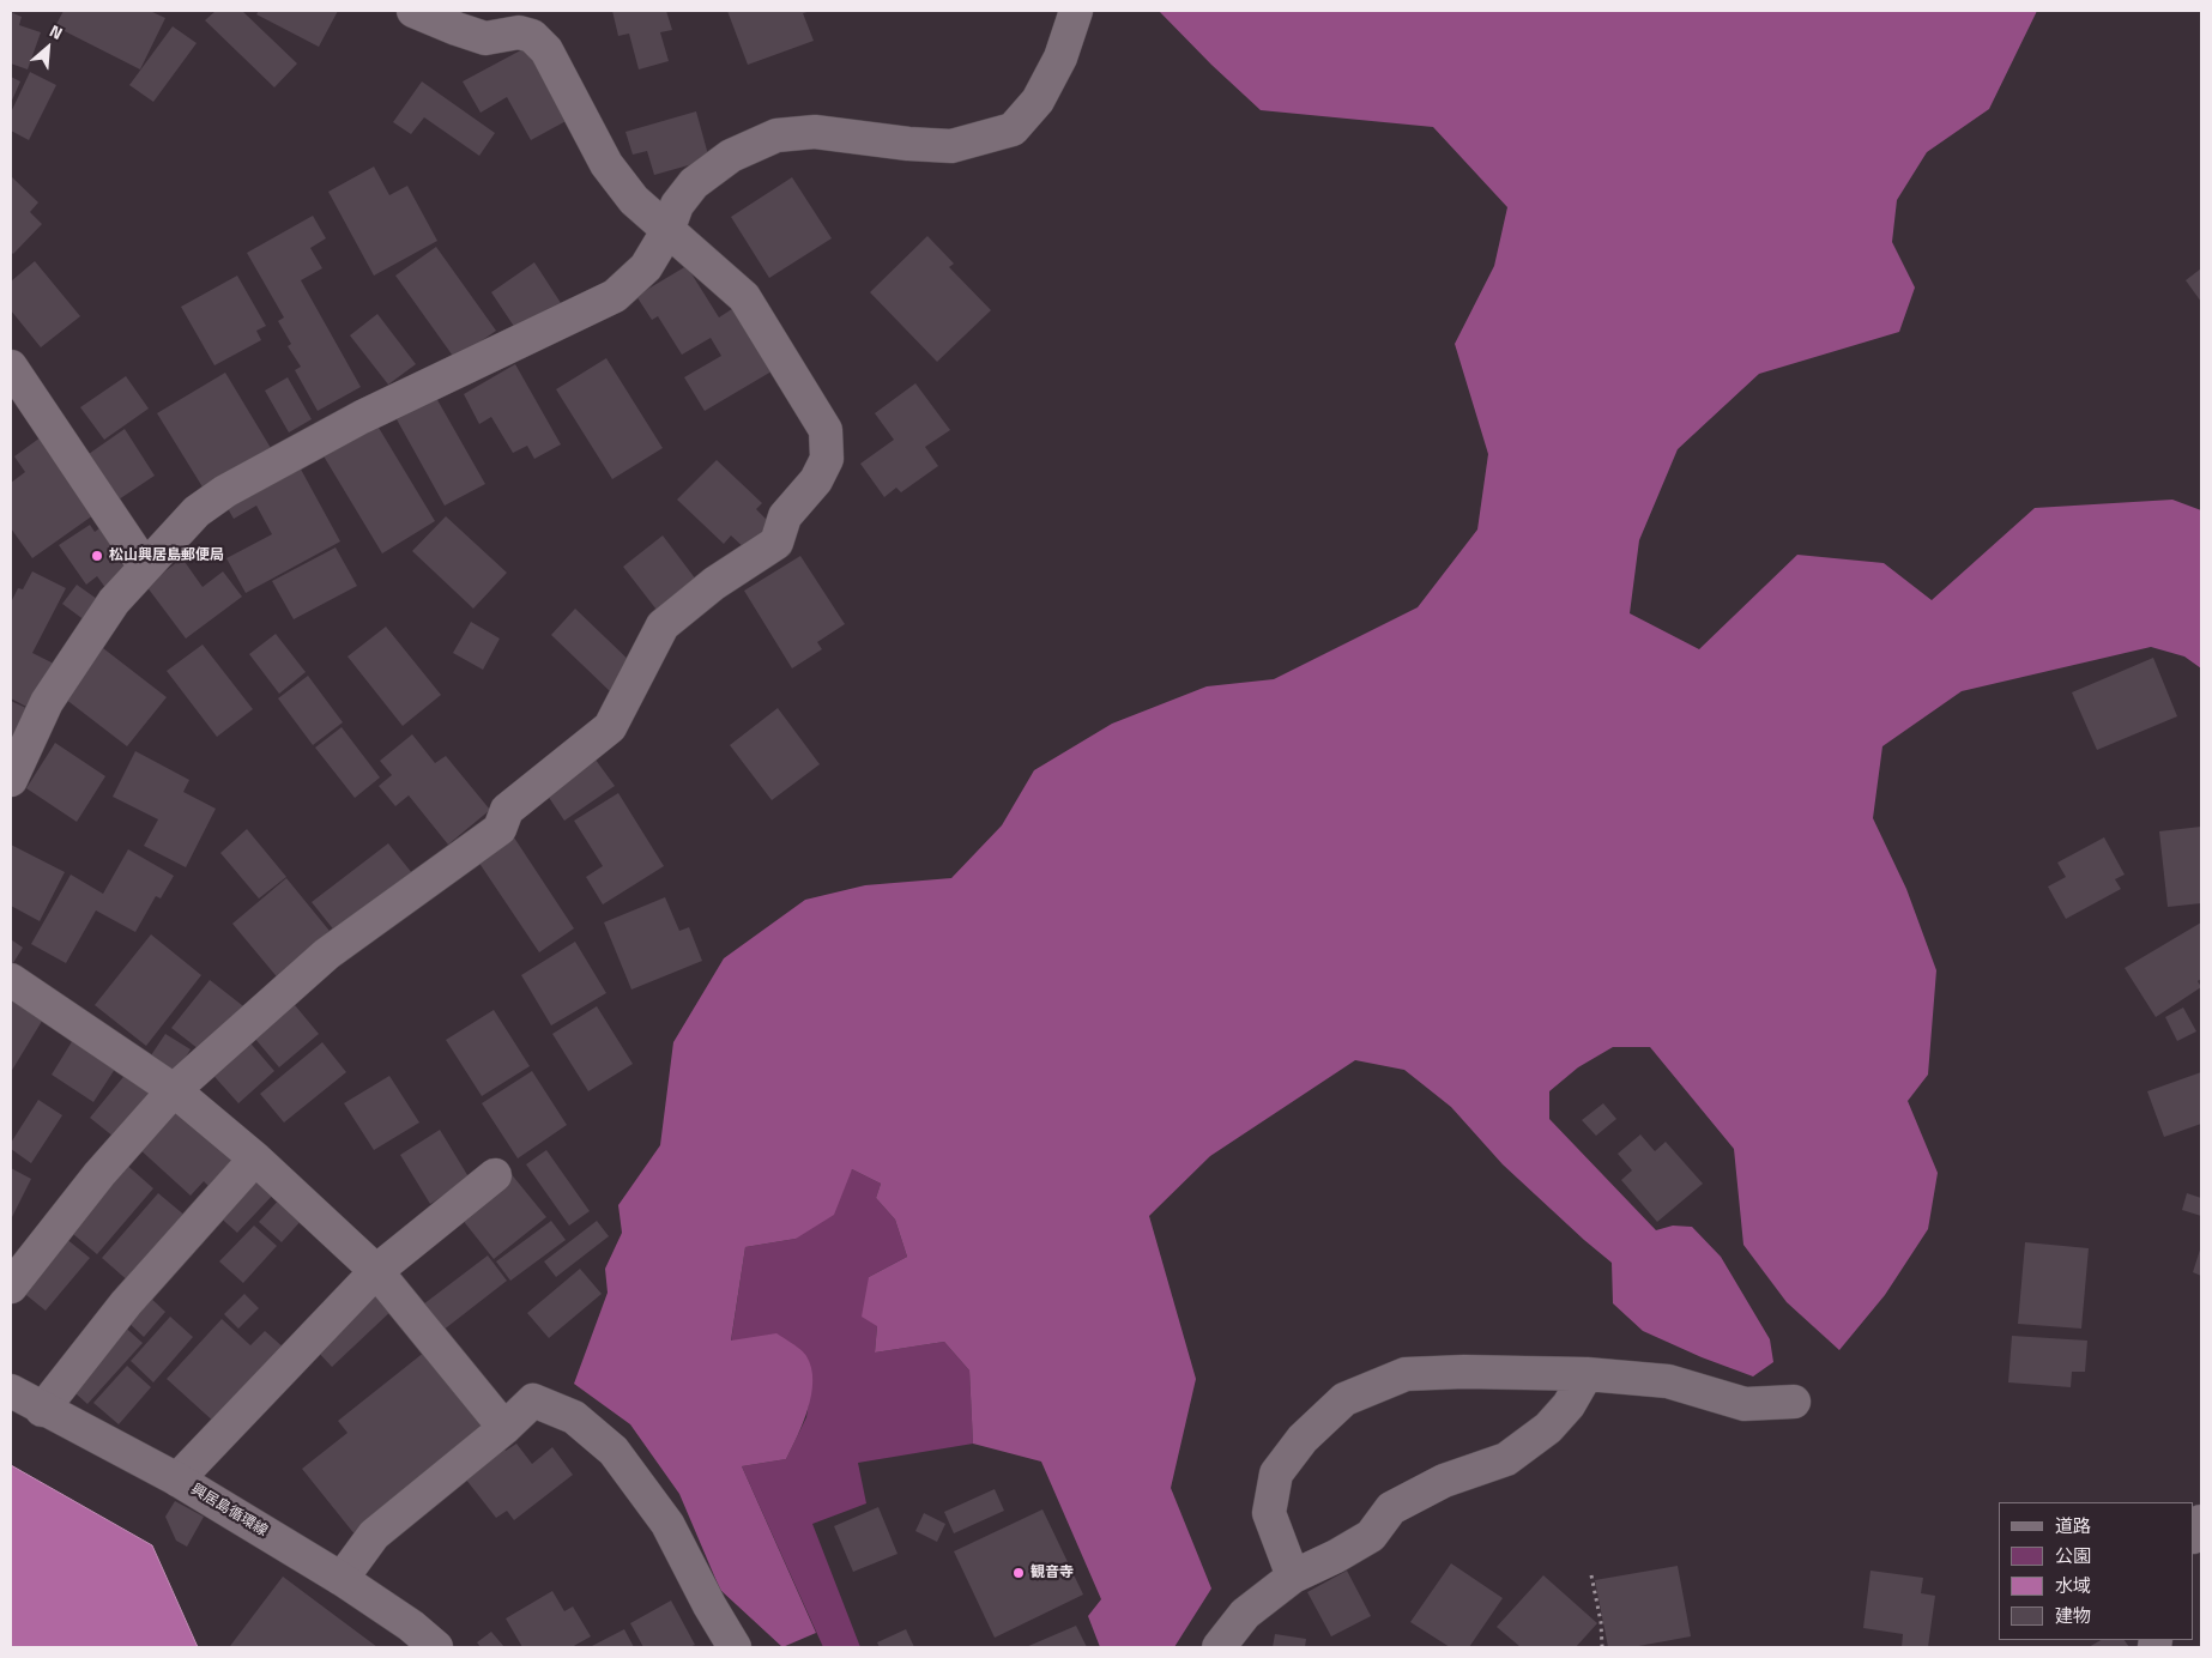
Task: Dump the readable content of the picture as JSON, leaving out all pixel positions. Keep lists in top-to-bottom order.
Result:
{
  "streets": {
    "street": ["興居島循環線"]
  },
  "places": ["松山興居島郵便局", "観音寺"],
  "legend": [
    "道路",
    "公園",
    "水域",
    "建物"
  ],
  "north": "top right"
}
